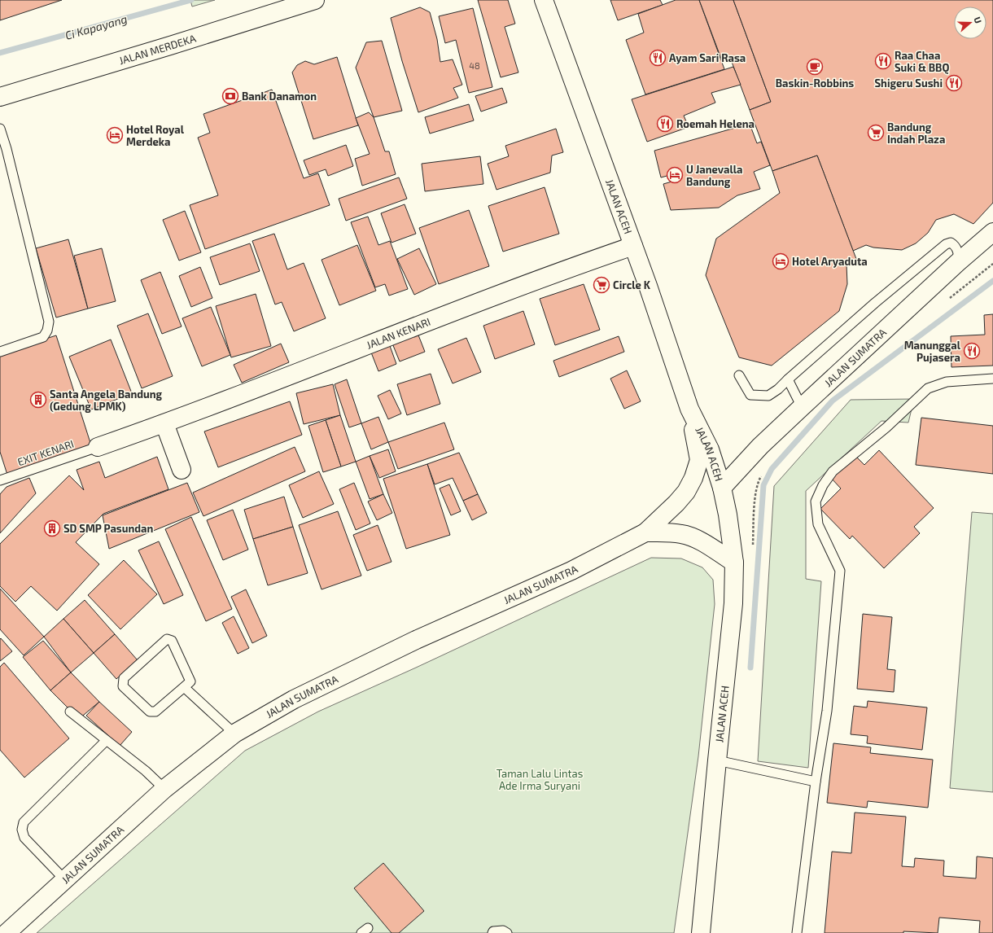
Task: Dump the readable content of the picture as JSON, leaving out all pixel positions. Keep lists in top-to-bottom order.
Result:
{
  "streets": {
    "street": [
      "JALAN MERDEKA",
      "JALAN ACEH",
      "JALAN KENARI",
      "JALAN SUMATRA"
    ],
    "lane": ["EXIT KENARI"]
  },
  "crossings": [
    ["JALAN ACEH", "JALAN KENARI"],
    ["JALAN ACEH", "JALAN SUMATRA"],
    ["JALAN KENARI", "EXIT KENARI"]
  ],
  "water": ["Ci Kapayang"],
  "parks": ["Taman Lalu Lintas Ade Irma Suryani"],
  "places": {
    "restaurant": [
      "Ayam Sari Rasa",
      "Raa Chaa Suki & BBQ",
      "Shigeru Sushi",
      "Roemah Helena",
      "Manunggal Pujasera"
    ],
    "cafe": ["Baskin-Robbins"],
    "bank": ["Bank Danamon"],
    "supermarket": ["Bandung Indah Plaza", "Circle K"],
    "hotel": ["Hotel Royal Merdeka", "U Janevalla Bandung", "Hotel Aryaduta"],
    "building": ["Santa Angela Bandung (Gedung LPMK)", "SD SMP Pasundan"]
  },
  "house_numbers": ["48"],
  "north": "right"
}
